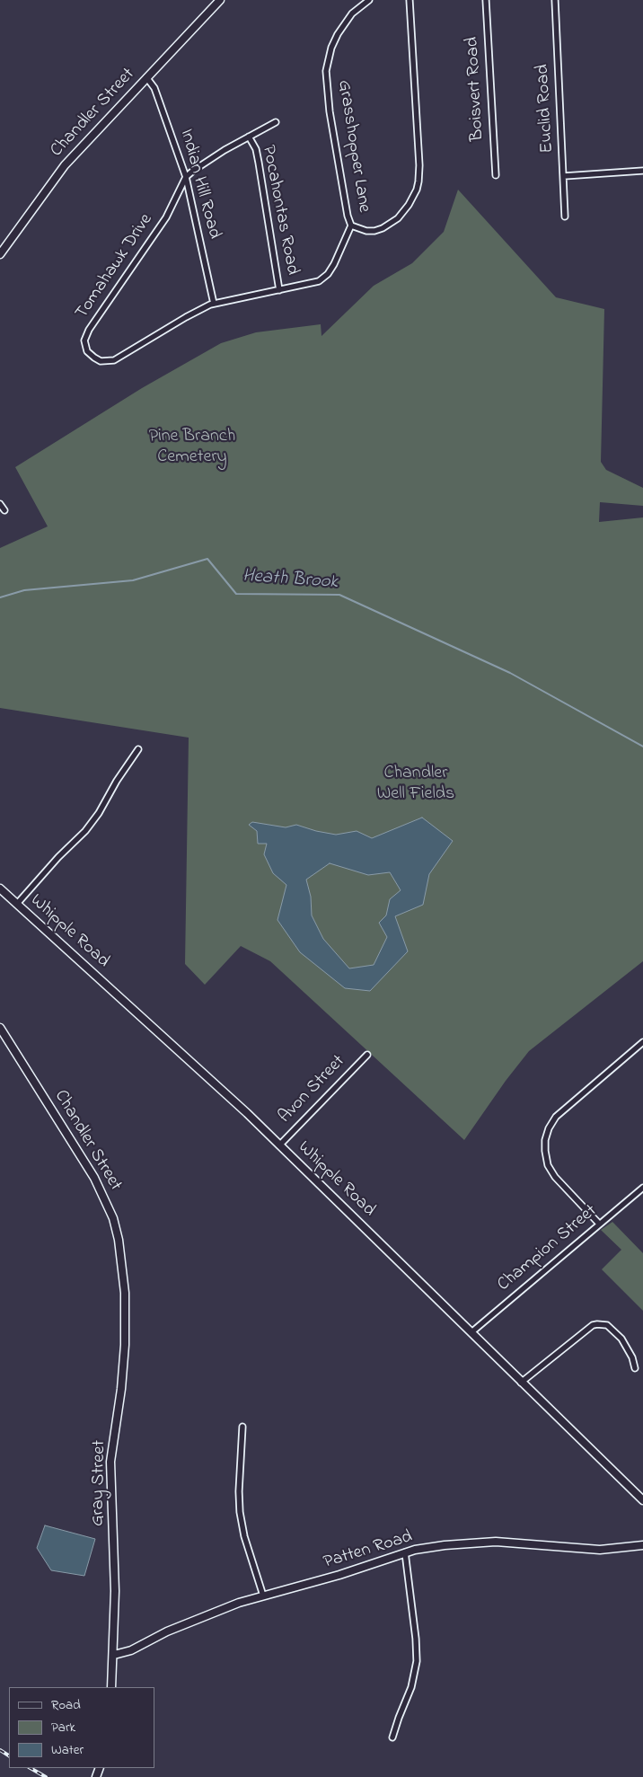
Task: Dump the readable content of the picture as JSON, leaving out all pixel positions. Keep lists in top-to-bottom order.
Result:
{
  "streets": {
    "street": [
      "Boisvert Road",
      "Euclid Road",
      "Chandler Street",
      "Grasshopper Lane",
      "Indian Hill Road",
      "Pocahontas Road",
      "Tomahawk Drive",
      "Whipple Road",
      "Avon Street",
      "Champion Street",
      "Gray Street",
      "Patten Road"
    ]
  },
  "crossings": [
    ["Chandler Street", "Indian Hill Road"],
    ["Chandler Street", "Gray Street"],
    ["Grasshopper Lane", "Tomahawk Drive"],
    ["Indian Hill Road", "Tomahawk Drive"],
    ["Pocahontas Road", "Tomahawk Drive"],
    ["Whipple Road", "Avon Street"],
    ["Whipple Road", "Champion Street"],
    ["Gray Street", "Patten Road"]
  ],
  "water": ["Heath Brook"],
  "parks": ["Pine Branch Cemetery", "Chandler Well Fields"],
  "legend": ["Road", "Park", "Water"]
}
